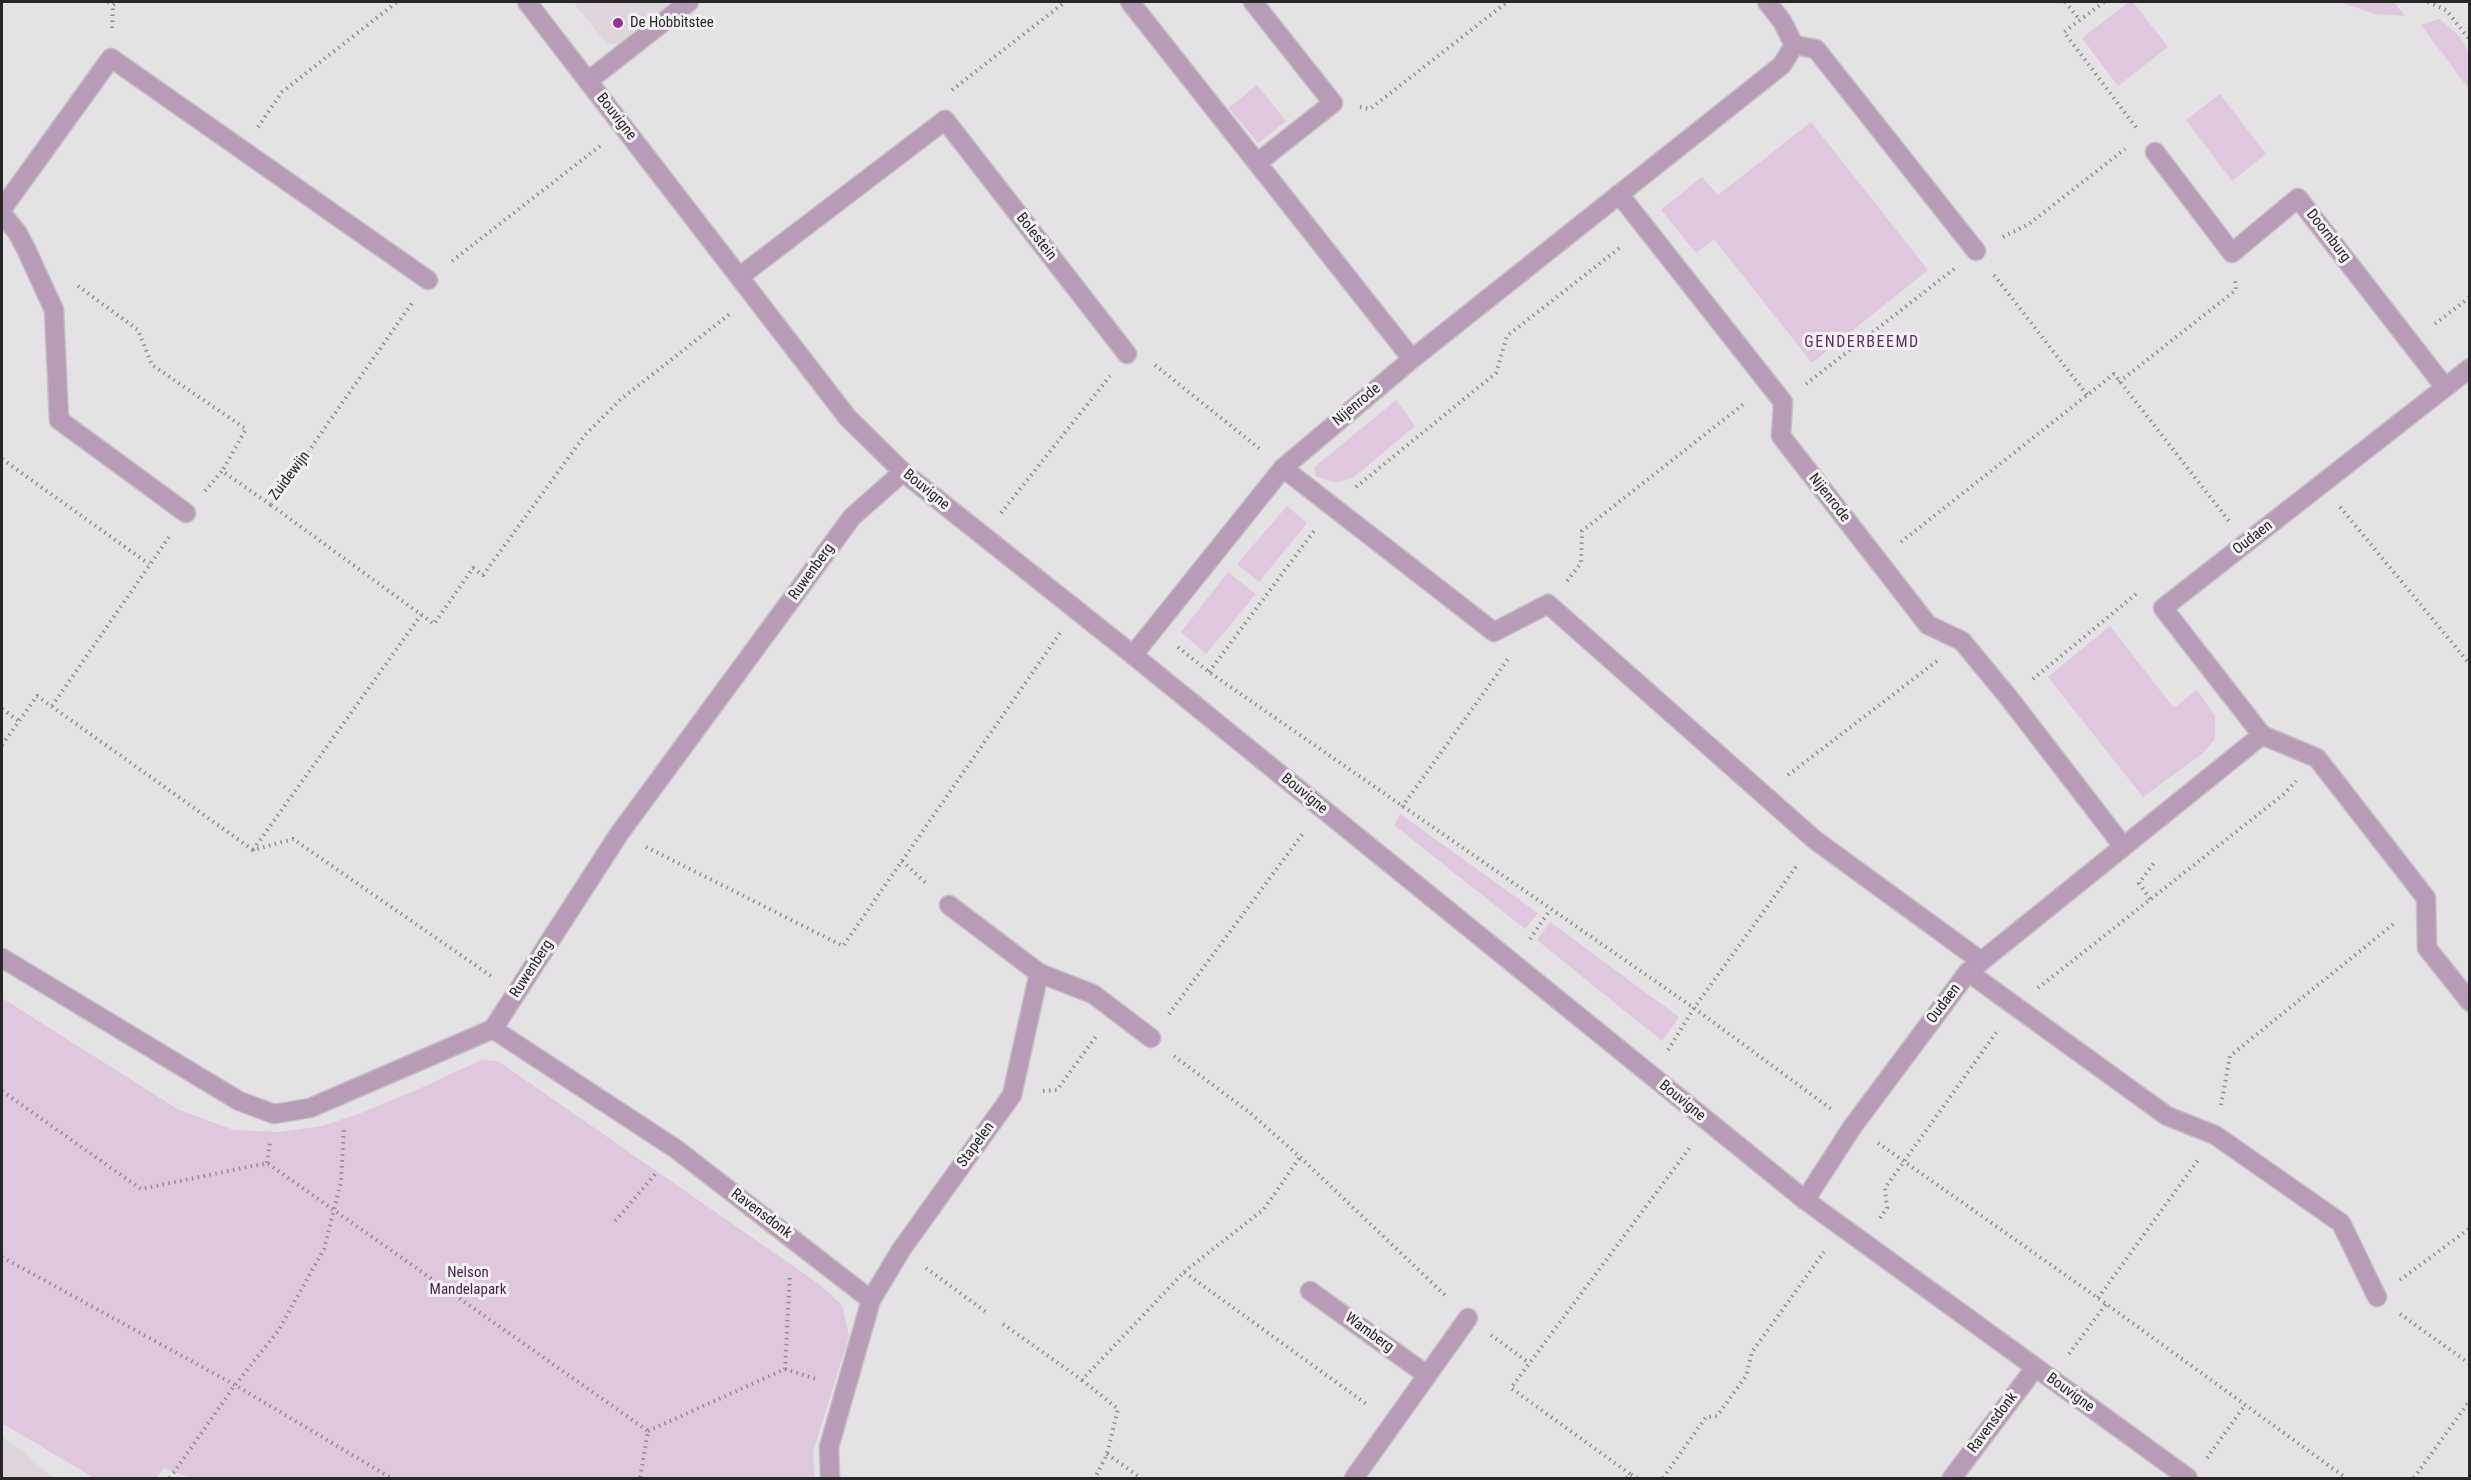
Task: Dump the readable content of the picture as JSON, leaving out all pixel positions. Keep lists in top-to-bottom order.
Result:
{
  "streets": {
    "street": [
      "Bouvigne",
      "Doornburg",
      "Bolestein",
      "Nijenrode",
      "Oudaen",
      "Ruwenberg",
      "Stapelen",
      "Ravensdonk",
      "Wamberg"
    ],
    "path": ["Zuidewijn"]
  },
  "crossings": [
    ["Bouvigne", "Nijenrode"],
    ["Bouvigne", "Zuidewijn"],
    ["Bouvigne", "Oudaen"],
    ["Bouvigne", "Ruwenberg"],
    ["Bouvigne", "Ravensdonk"],
    ["Doornburg", "Oudaen"],
    ["Ruwenberg", "Ravensdonk"],
    ["Stapelen", "Ravensdonk"]
  ],
  "districts": ["GENDERBEEMD"],
  "parks": ["Nelson Mandelapark"],
  "places": ["De Hobbitstee"]
}
